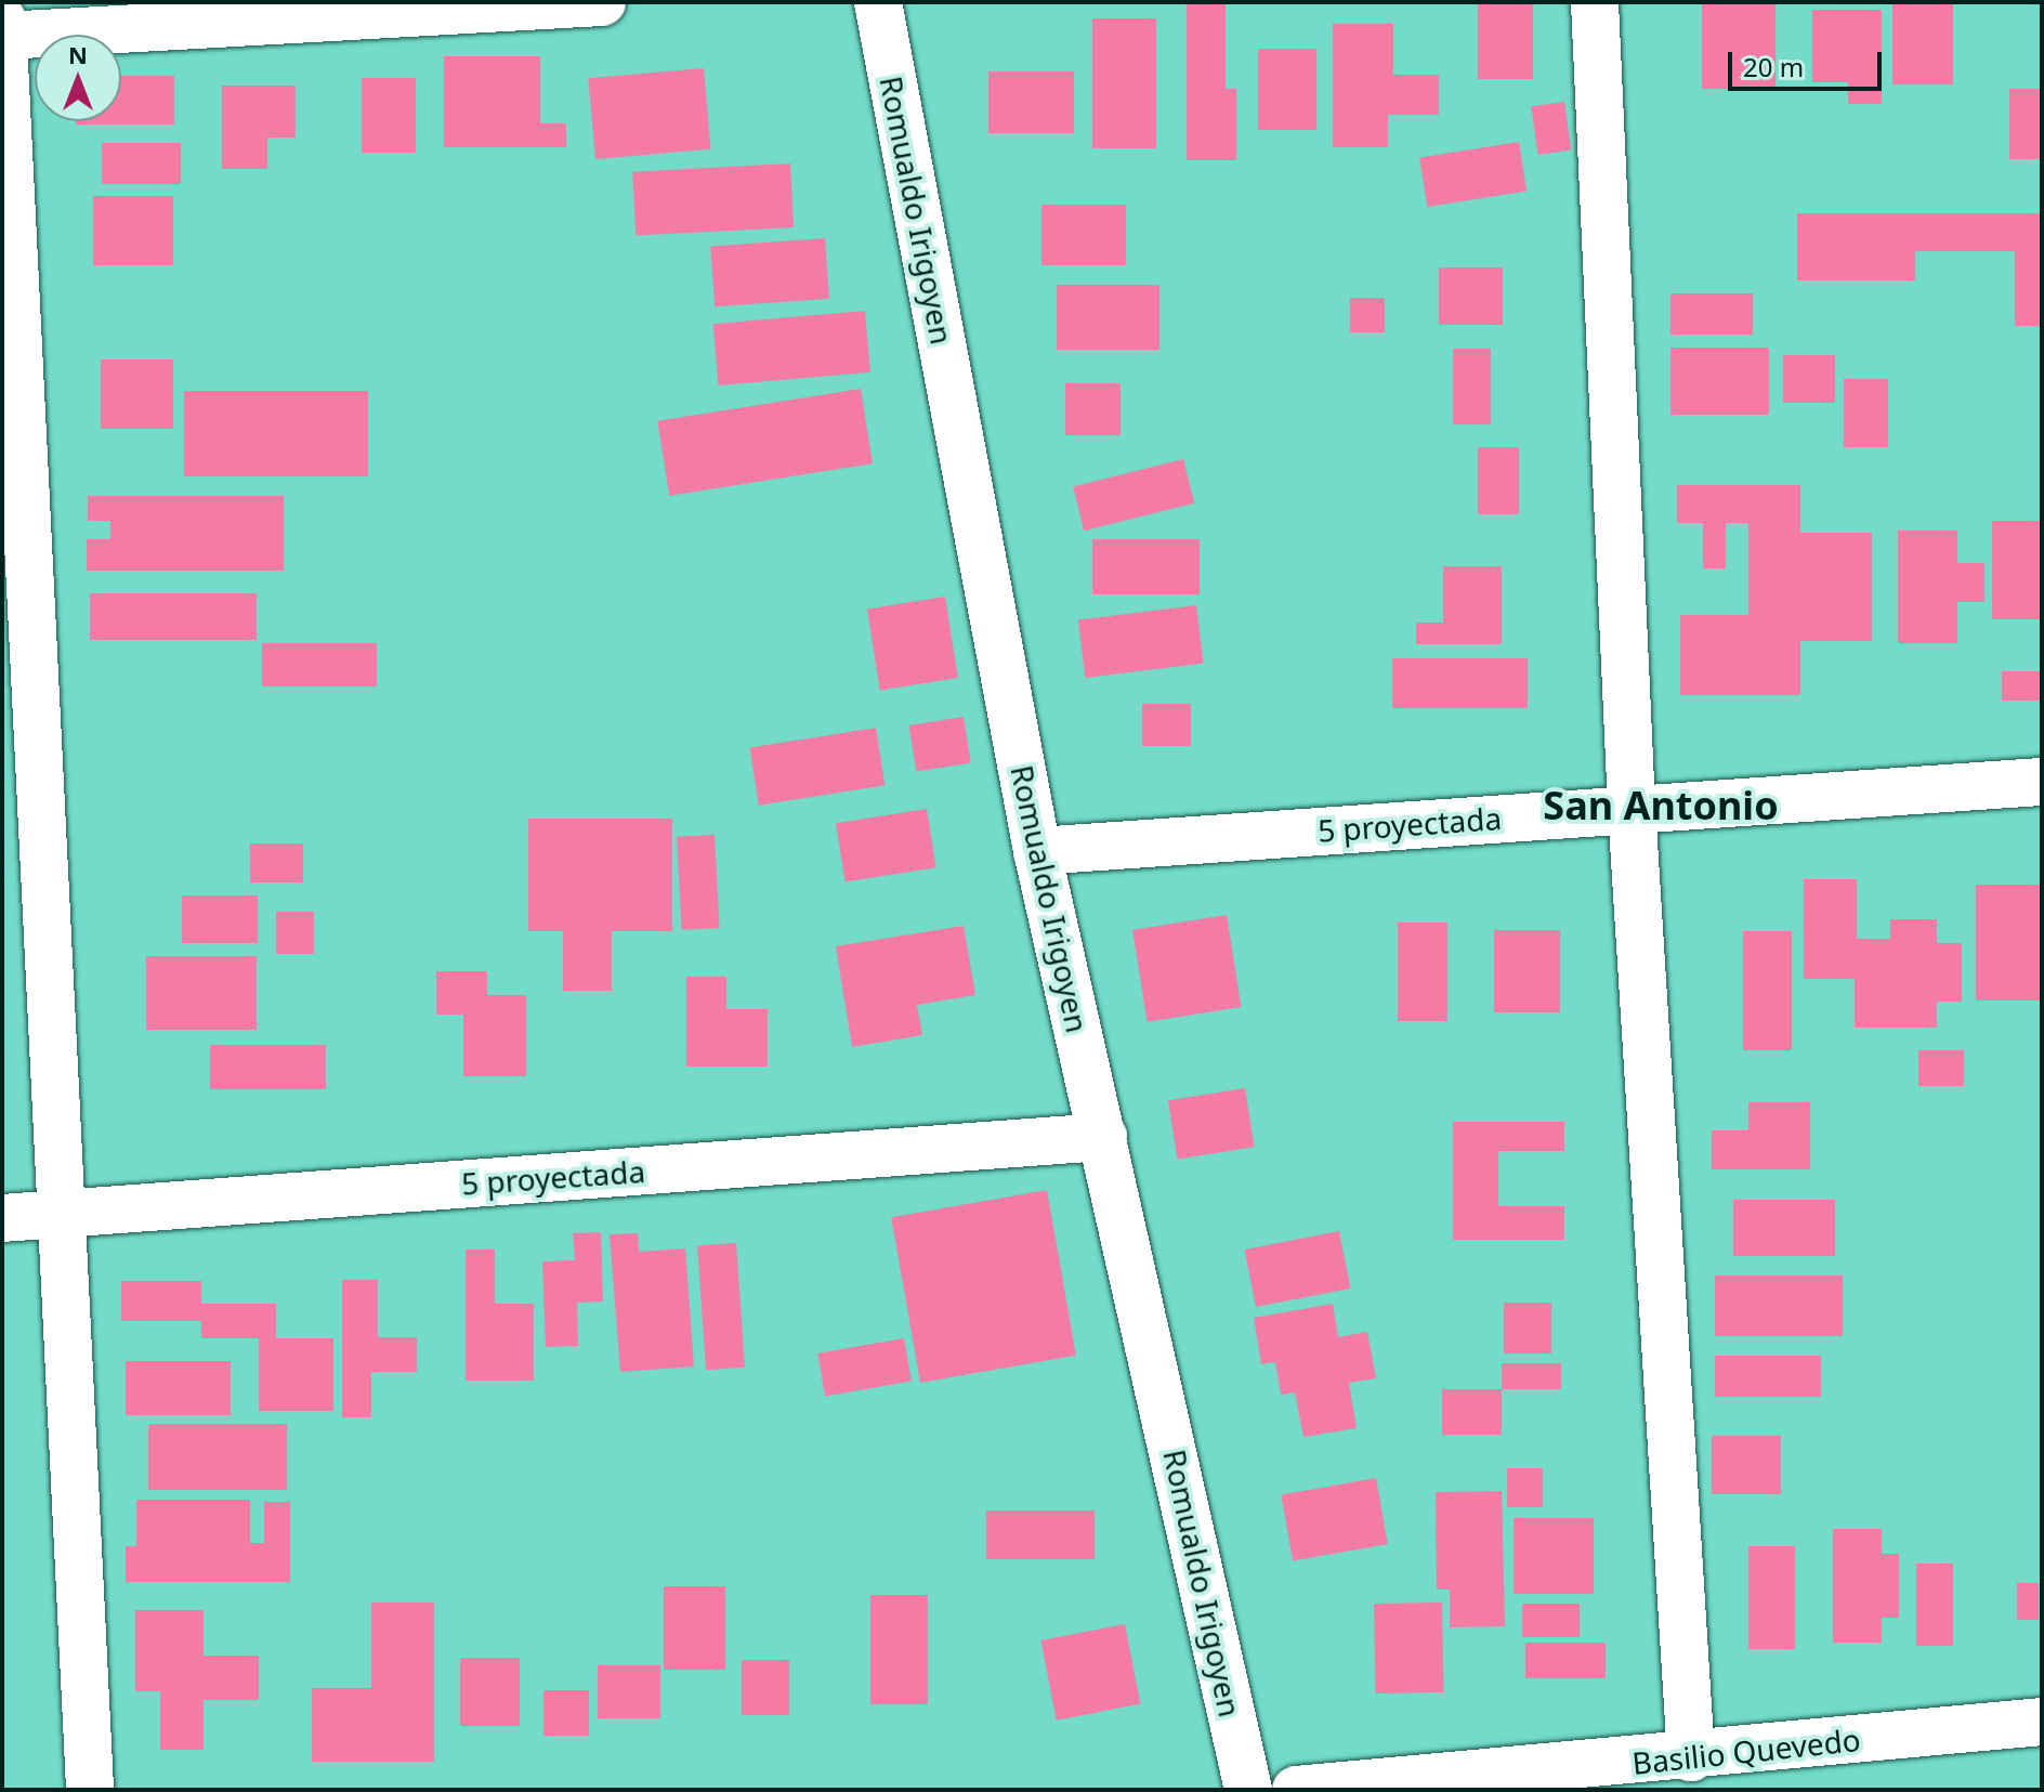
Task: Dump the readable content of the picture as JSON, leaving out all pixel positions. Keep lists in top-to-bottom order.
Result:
{
  "streets": {
    "street": ["Romualdo Irigoyen", "5 proyectada", "Basilio Quevedo"]
  },
  "crossings": [
    ["Romualdo Irigoyen", "5 proyectada"]
  ],
  "districts": ["San Antonio"],
  "scale_bar": "20 m",
  "north": "top"
}
